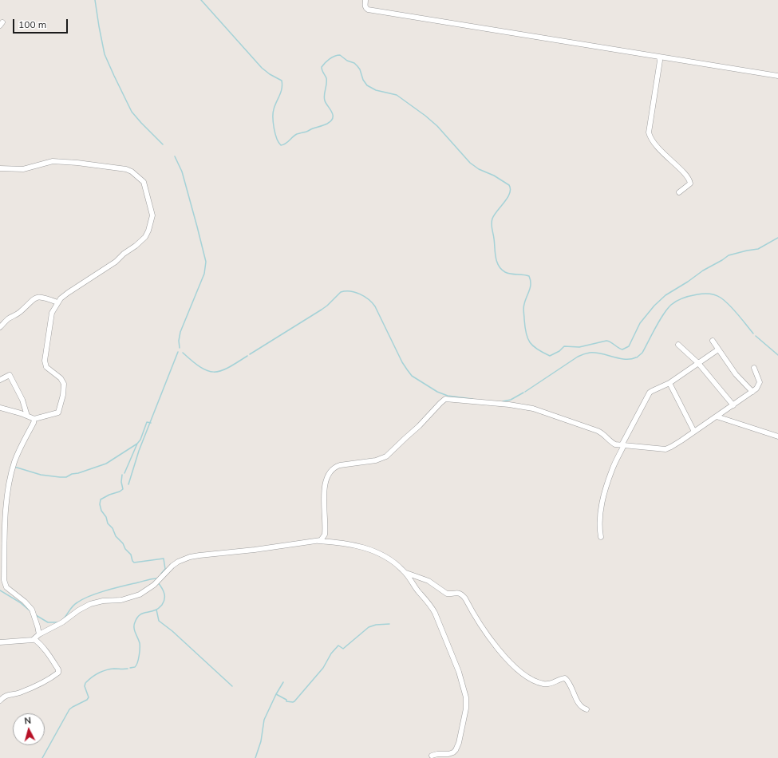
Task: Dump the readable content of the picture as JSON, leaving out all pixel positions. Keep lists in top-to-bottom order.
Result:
{
  "scale_bar": "100 m",
  "north": "top"
}
